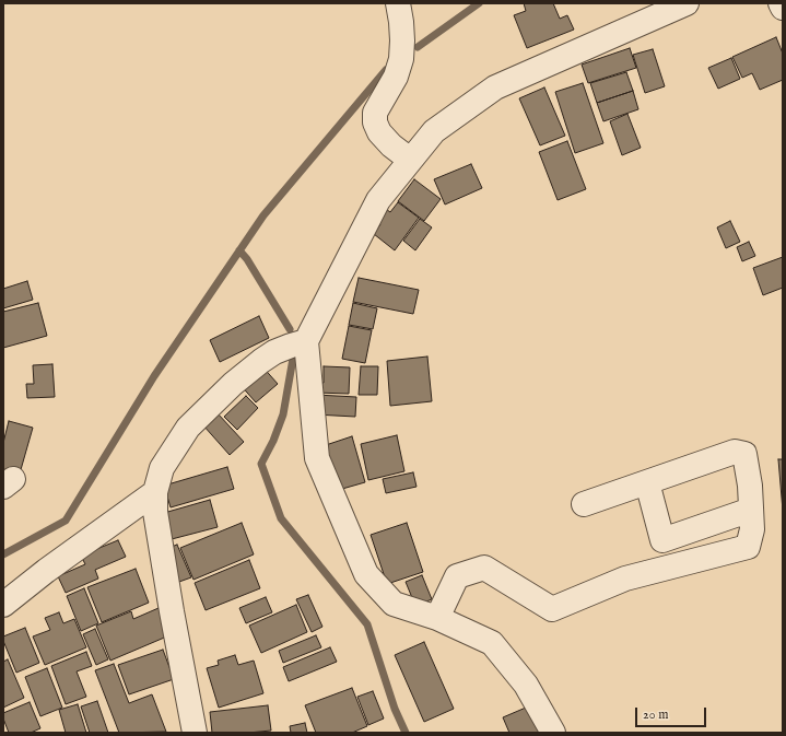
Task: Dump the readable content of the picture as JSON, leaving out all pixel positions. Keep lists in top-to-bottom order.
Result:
{
  "scale_bar": "20 m"
}
